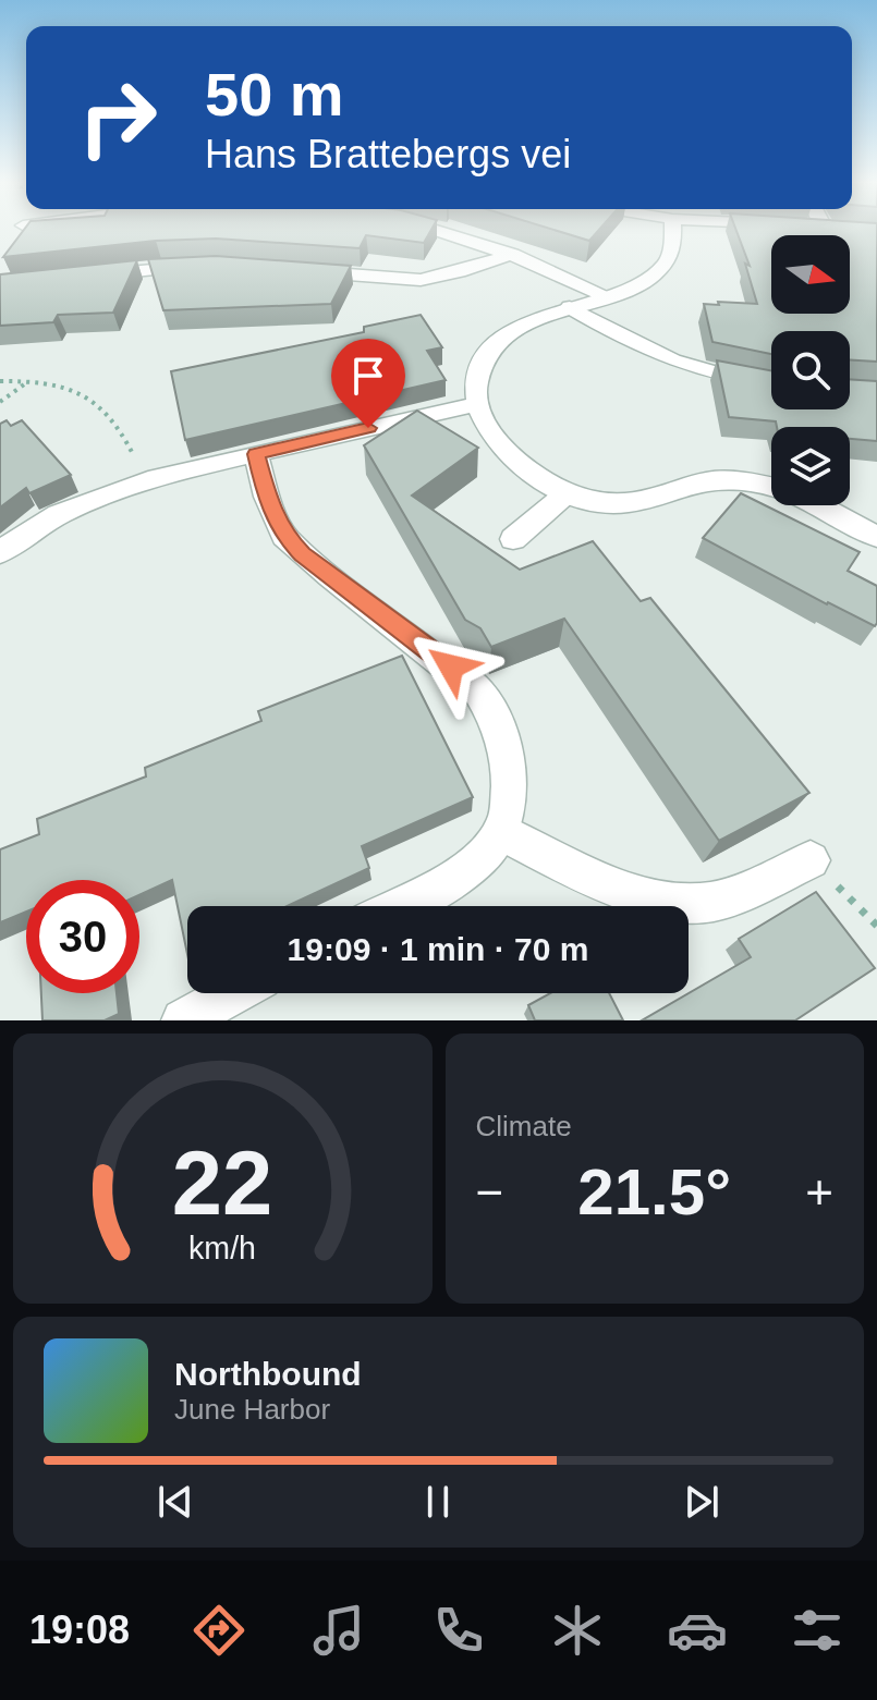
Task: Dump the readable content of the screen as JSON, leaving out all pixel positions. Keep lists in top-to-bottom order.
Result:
{
  "north": "right",
  "page": {
    "turn": ["50 m", "Hans Brattebergs vei"],
    "limit": "30",
    "trip": "19:09 · 1 min · 70 m",
    "tile": "Climate",
    "heat": ["−", "21.5°", "+"],
    "song": ["Northbound", "June Harbor"],
    "tabs": "19:08",
    "gauge": ["22", "km/h"]
  }
}
